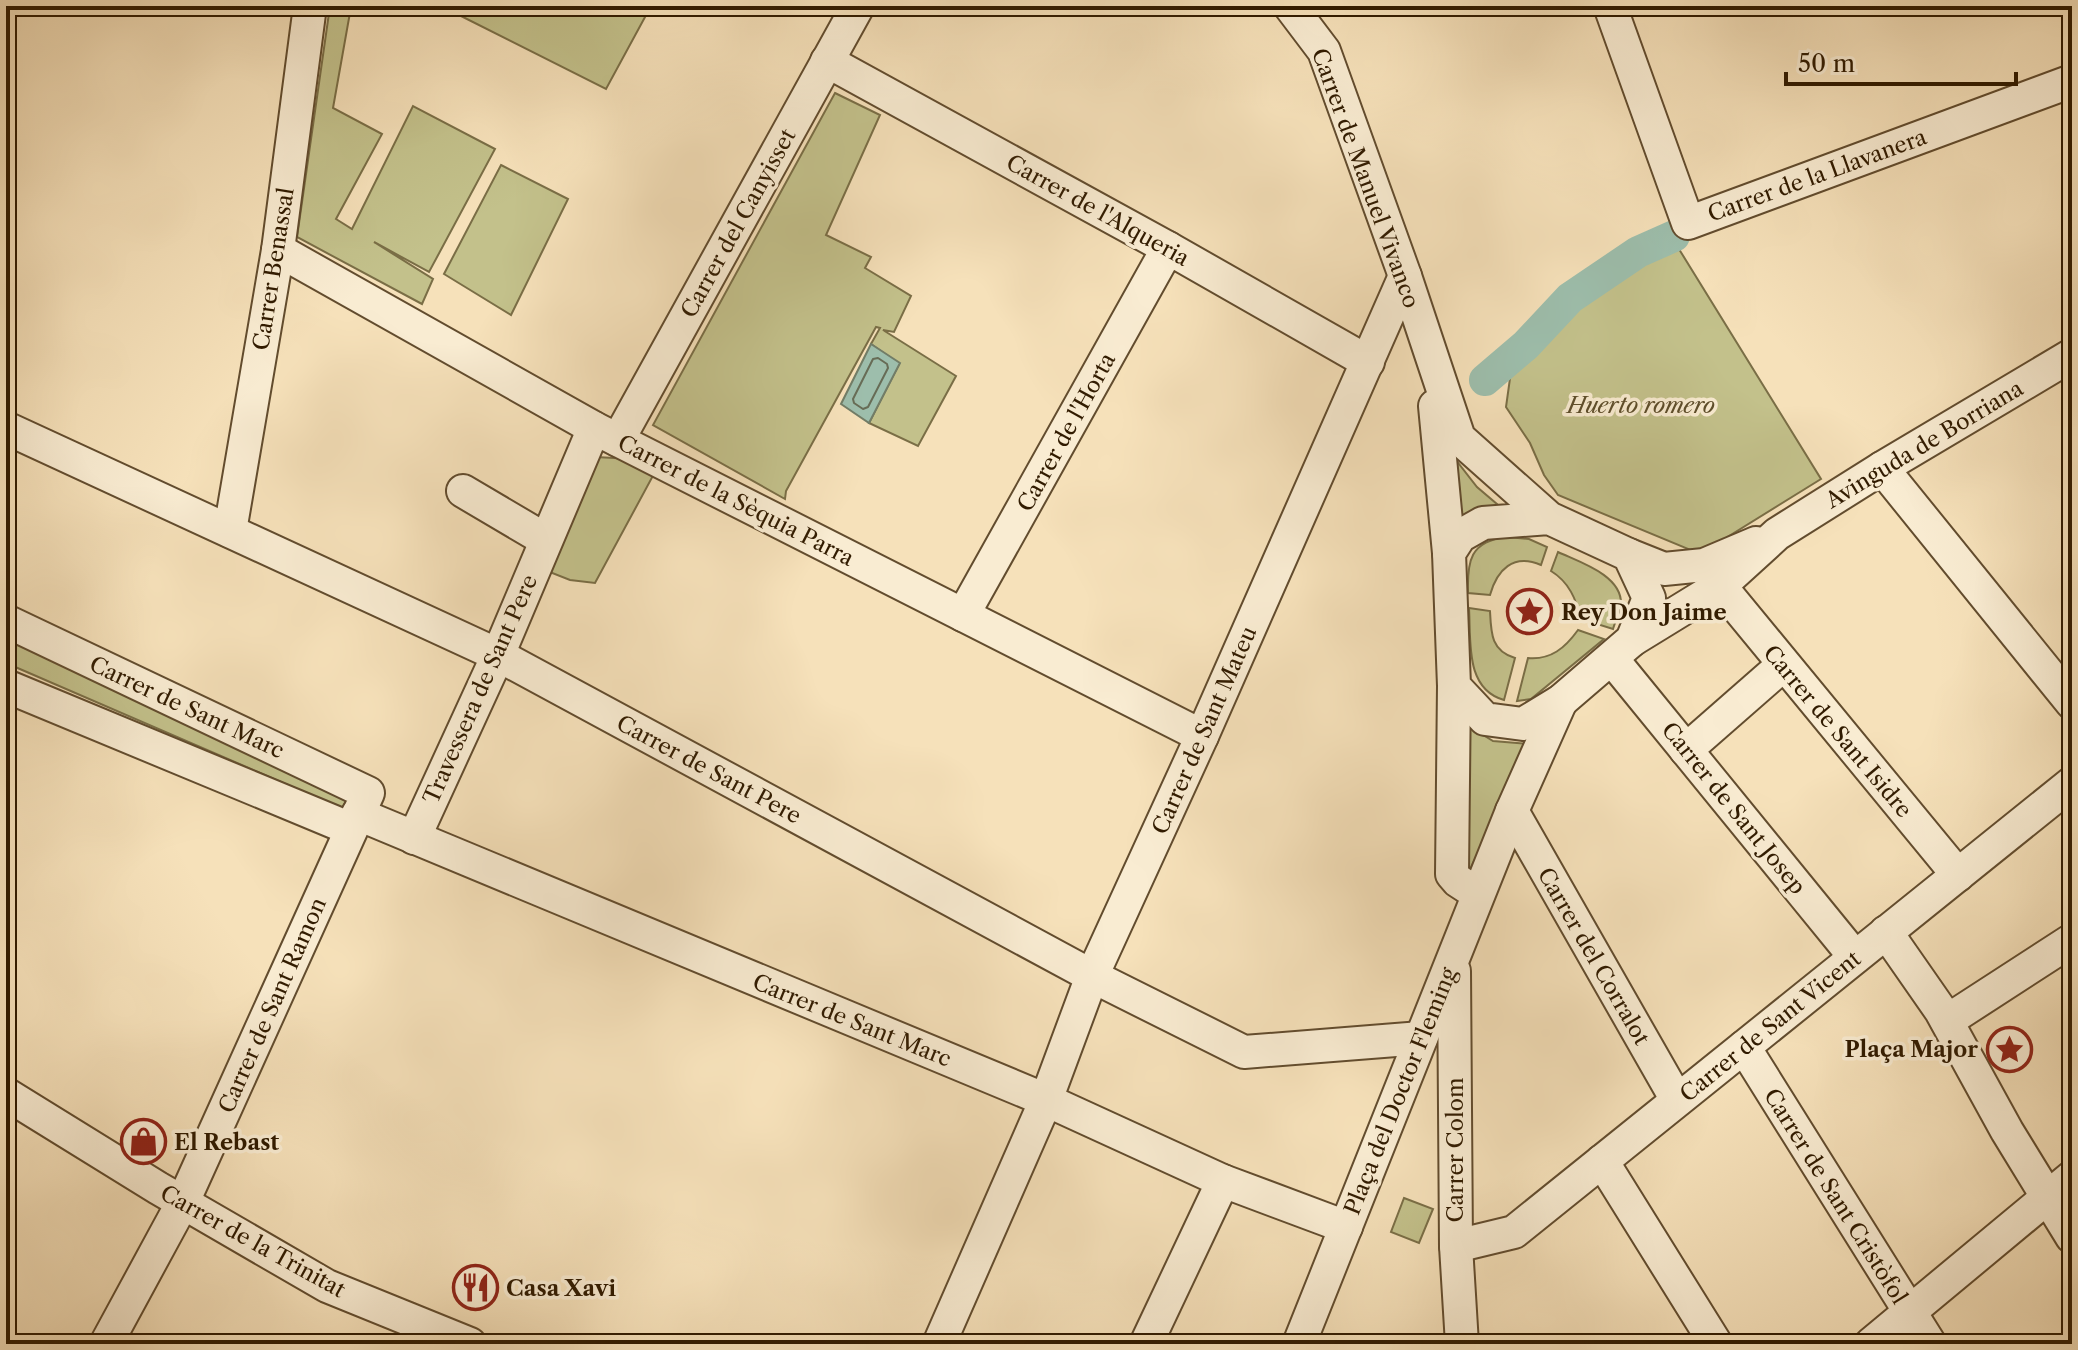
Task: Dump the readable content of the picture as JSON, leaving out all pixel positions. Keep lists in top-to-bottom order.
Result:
{
  "streets": {
    "street": [
      "Carrer de la Llavanera",
      "Carrer de Manuel Vivanco",
      "Carrer de l'Alqueria",
      "Carrer del Canyisset",
      "Carrer Benassal",
      "Carrer de l'Horta",
      "Avinguda de Borriana",
      "Carrer de la Sèquia Parra",
      "Travessera de Sant Pere",
      "Carrer de Sant Marc",
      "Carrer de Sant Mateu",
      "Carrer de Sant Isidre",
      "Carrer de Sant Pere",
      "Carrer de Sant Josep",
      "Carrer del Corralot",
      "Carrer de Sant Ramon",
      "Carrer de Sant Vicent",
      "Plaça del Doctor Fleming",
      "Carrer Colom",
      "Carrer de Sant Cristòfol",
      "Carrer de la Trinitat"
    ]
  },
  "crossings": [
    ["Carrer de Manuel Vivanco", "Carrer de Sant Mateu"],
    ["Carrer de l'Alqueria", "Carrer del Canyisset"],
    ["Carrer de l'Alqueria", "Carrer de l'Horta"],
    ["Carrer de l'Alqueria", "Carrer de Sant Mateu"],
    ["Carrer del Canyisset", "Carrer de la Sèquia Parra"],
    ["Carrer del Canyisset", "Travessera de Sant Pere"],
    ["Carrer Benassal", "Carrer de la Sèquia Parra"],
    ["Carrer Benassal", "Carrer de Sant Pere"],
    ["Carrer de l'Horta", "Carrer de la Sèquia Parra"],
    ["Avinguda de Borriana", "Carrer de Sant Isidre"],
    ["Avinguda de Borriana", "Carrer de Sant Josep"],
    ["Avinguda de Borriana", "Plaça del Doctor Fleming"],
    ["Carrer de la Sèquia Parra", "Travessera de Sant Pere"],
    ["Carrer de la Sèquia Parra", "Carrer de Sant Mateu"],
    ["Travessera de Sant Pere", "Carrer de Sant Marc"],
    ["Travessera de Sant Pere", "Carrer de Sant Pere"],
    ["Carrer de Sant Marc", "Carrer de Sant Mateu"],
    ["Carrer de Sant Marc", "Carrer de Sant Ramon"],
    ["Carrer de Sant Marc", "Plaça del Doctor Fleming"],
    ["Carrer de Sant Mateu", "Carrer de Sant Pere"],
    ["Carrer de Sant Isidre", "Carrer de Sant Vicent"],
    ["Carrer de Sant Pere", "Plaça del Doctor Fleming"],
    ["Carrer de Sant Josep", "Carrer de Sant Vicent"],
    ["Carrer de Sant Josep", "Plaça del Doctor Fleming"],
    ["Carrer del Corralot", "Carrer de Sant Vicent"],
    ["Carrer del Corralot", "Plaça del Doctor Fleming"],
    ["Carrer de Sant Ramon", "Carrer de la Trinitat"],
    ["Carrer de Sant Vicent", "Carrer Colom"],
    ["Carrer de Sant Vicent", "Carrer de Sant Cristòfol"],
    ["Plaça del Doctor Fleming", "Carrer Colom"]
  ],
  "parks": ["Huerto romero"],
  "places": {
    "place": ["Rey Don Jaime", "Plaça Major"],
    "shop": ["El Rebast"],
    "restaurant": ["Casa Xavi"]
  },
  "scale_bar": "50 m"
}
